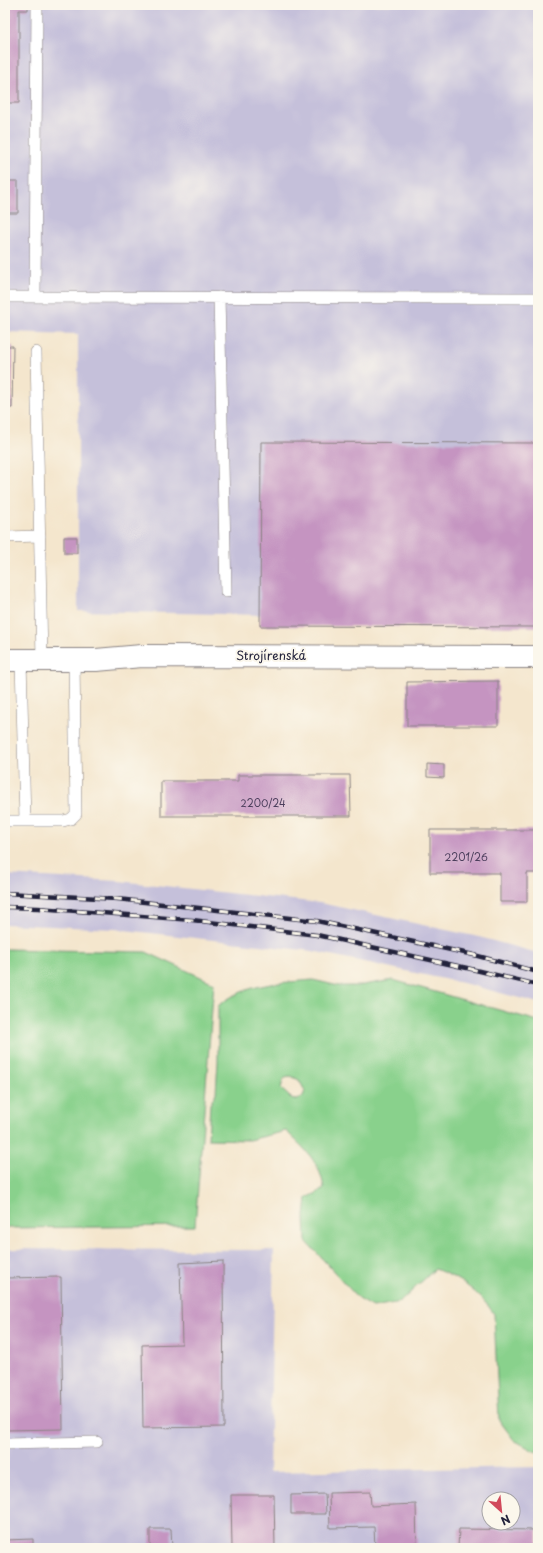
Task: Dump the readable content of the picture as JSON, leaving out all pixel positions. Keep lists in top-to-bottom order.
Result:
{
  "streets": {
    "street": ["Strojírenská"]
  },
  "house_numbers": ["2200/24", "2201/26"],
  "north": "bottom right"
}
